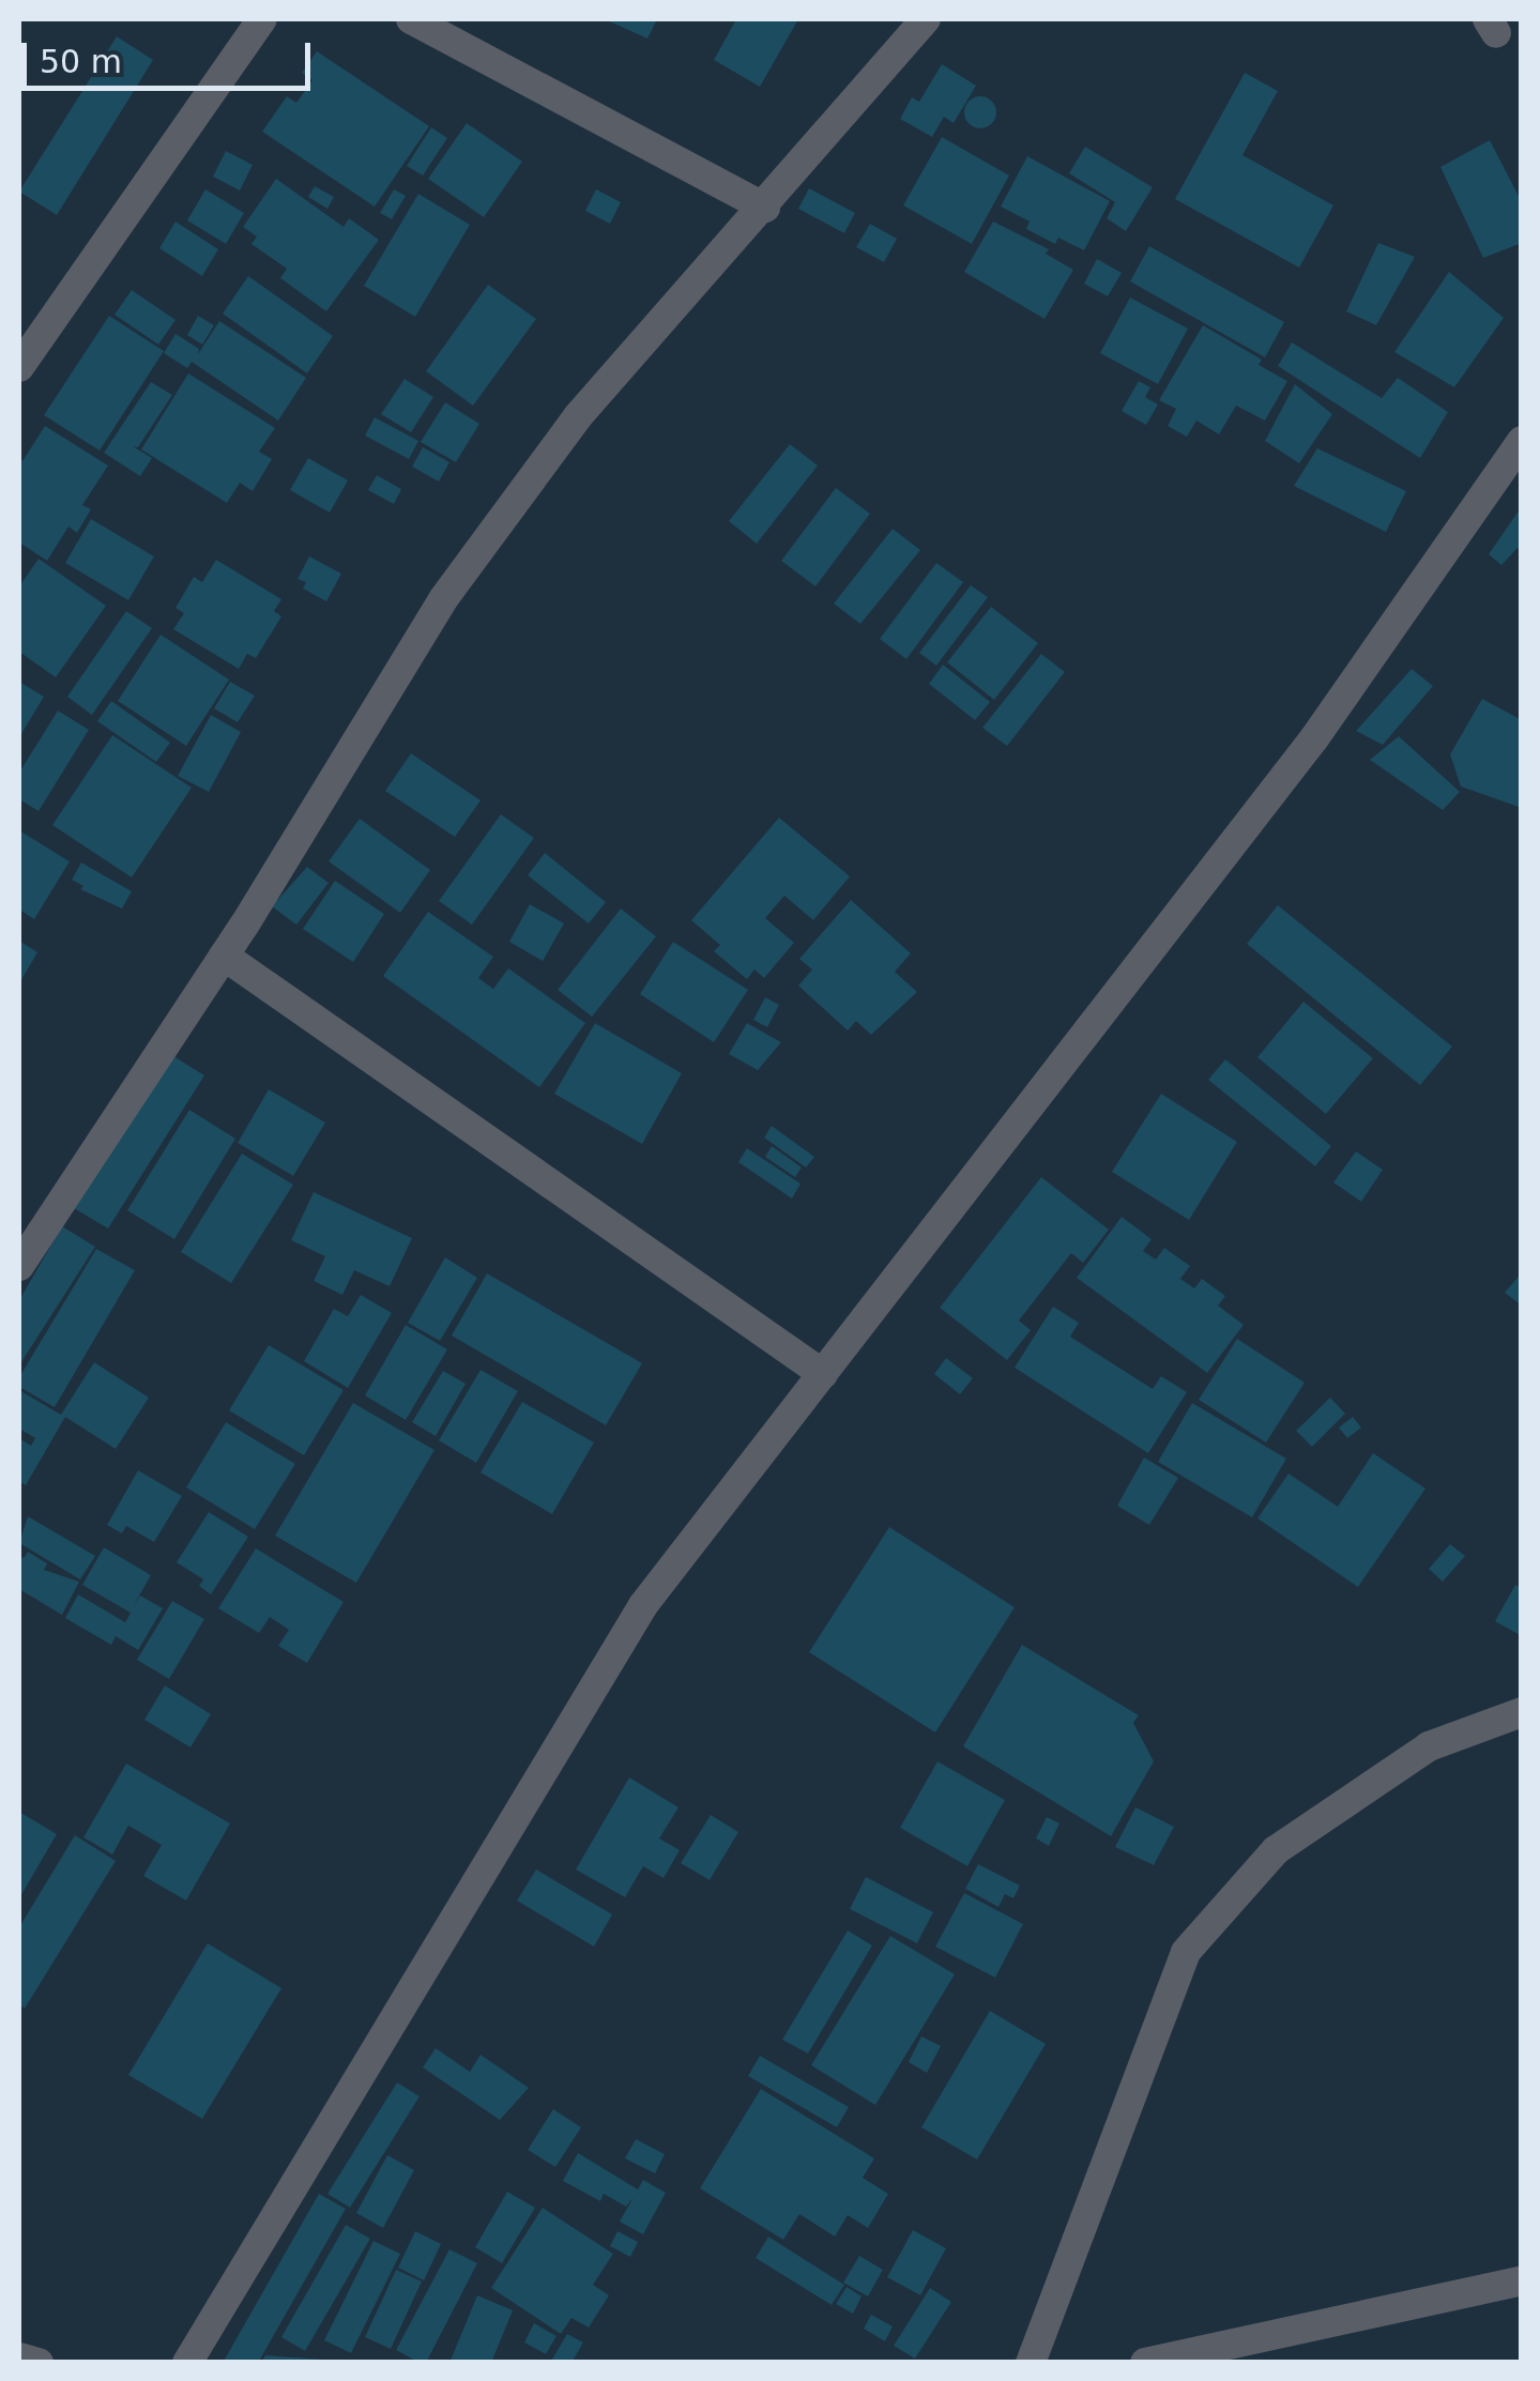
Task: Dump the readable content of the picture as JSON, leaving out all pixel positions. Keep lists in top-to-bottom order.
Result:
{
  "scale_bar": "50 m"
}
